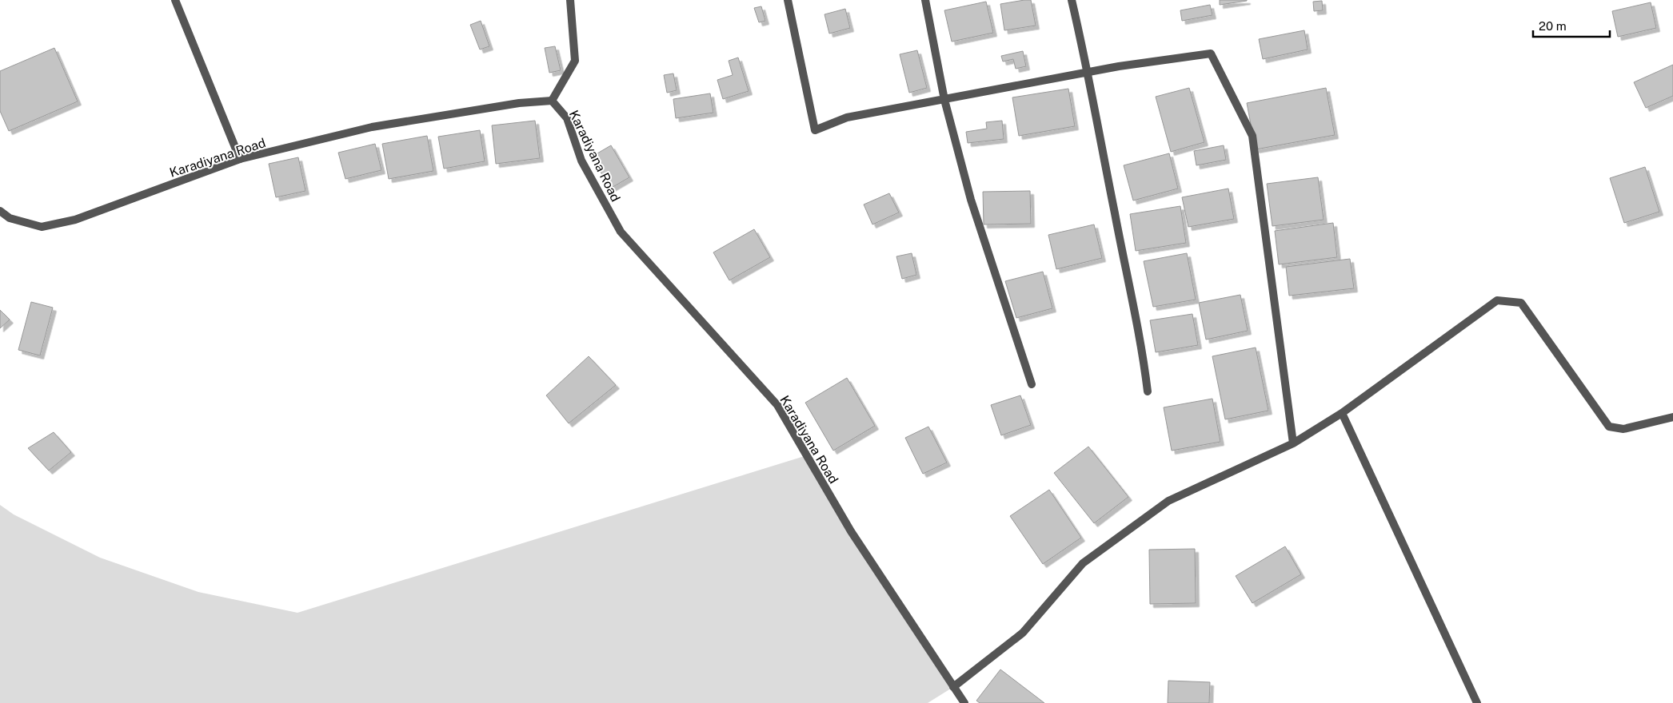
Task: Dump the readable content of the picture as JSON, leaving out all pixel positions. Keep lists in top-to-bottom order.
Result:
{
  "streets": {
    "street": ["Karadiyana Road"]
  },
  "scale_bar": "20 m"
}
